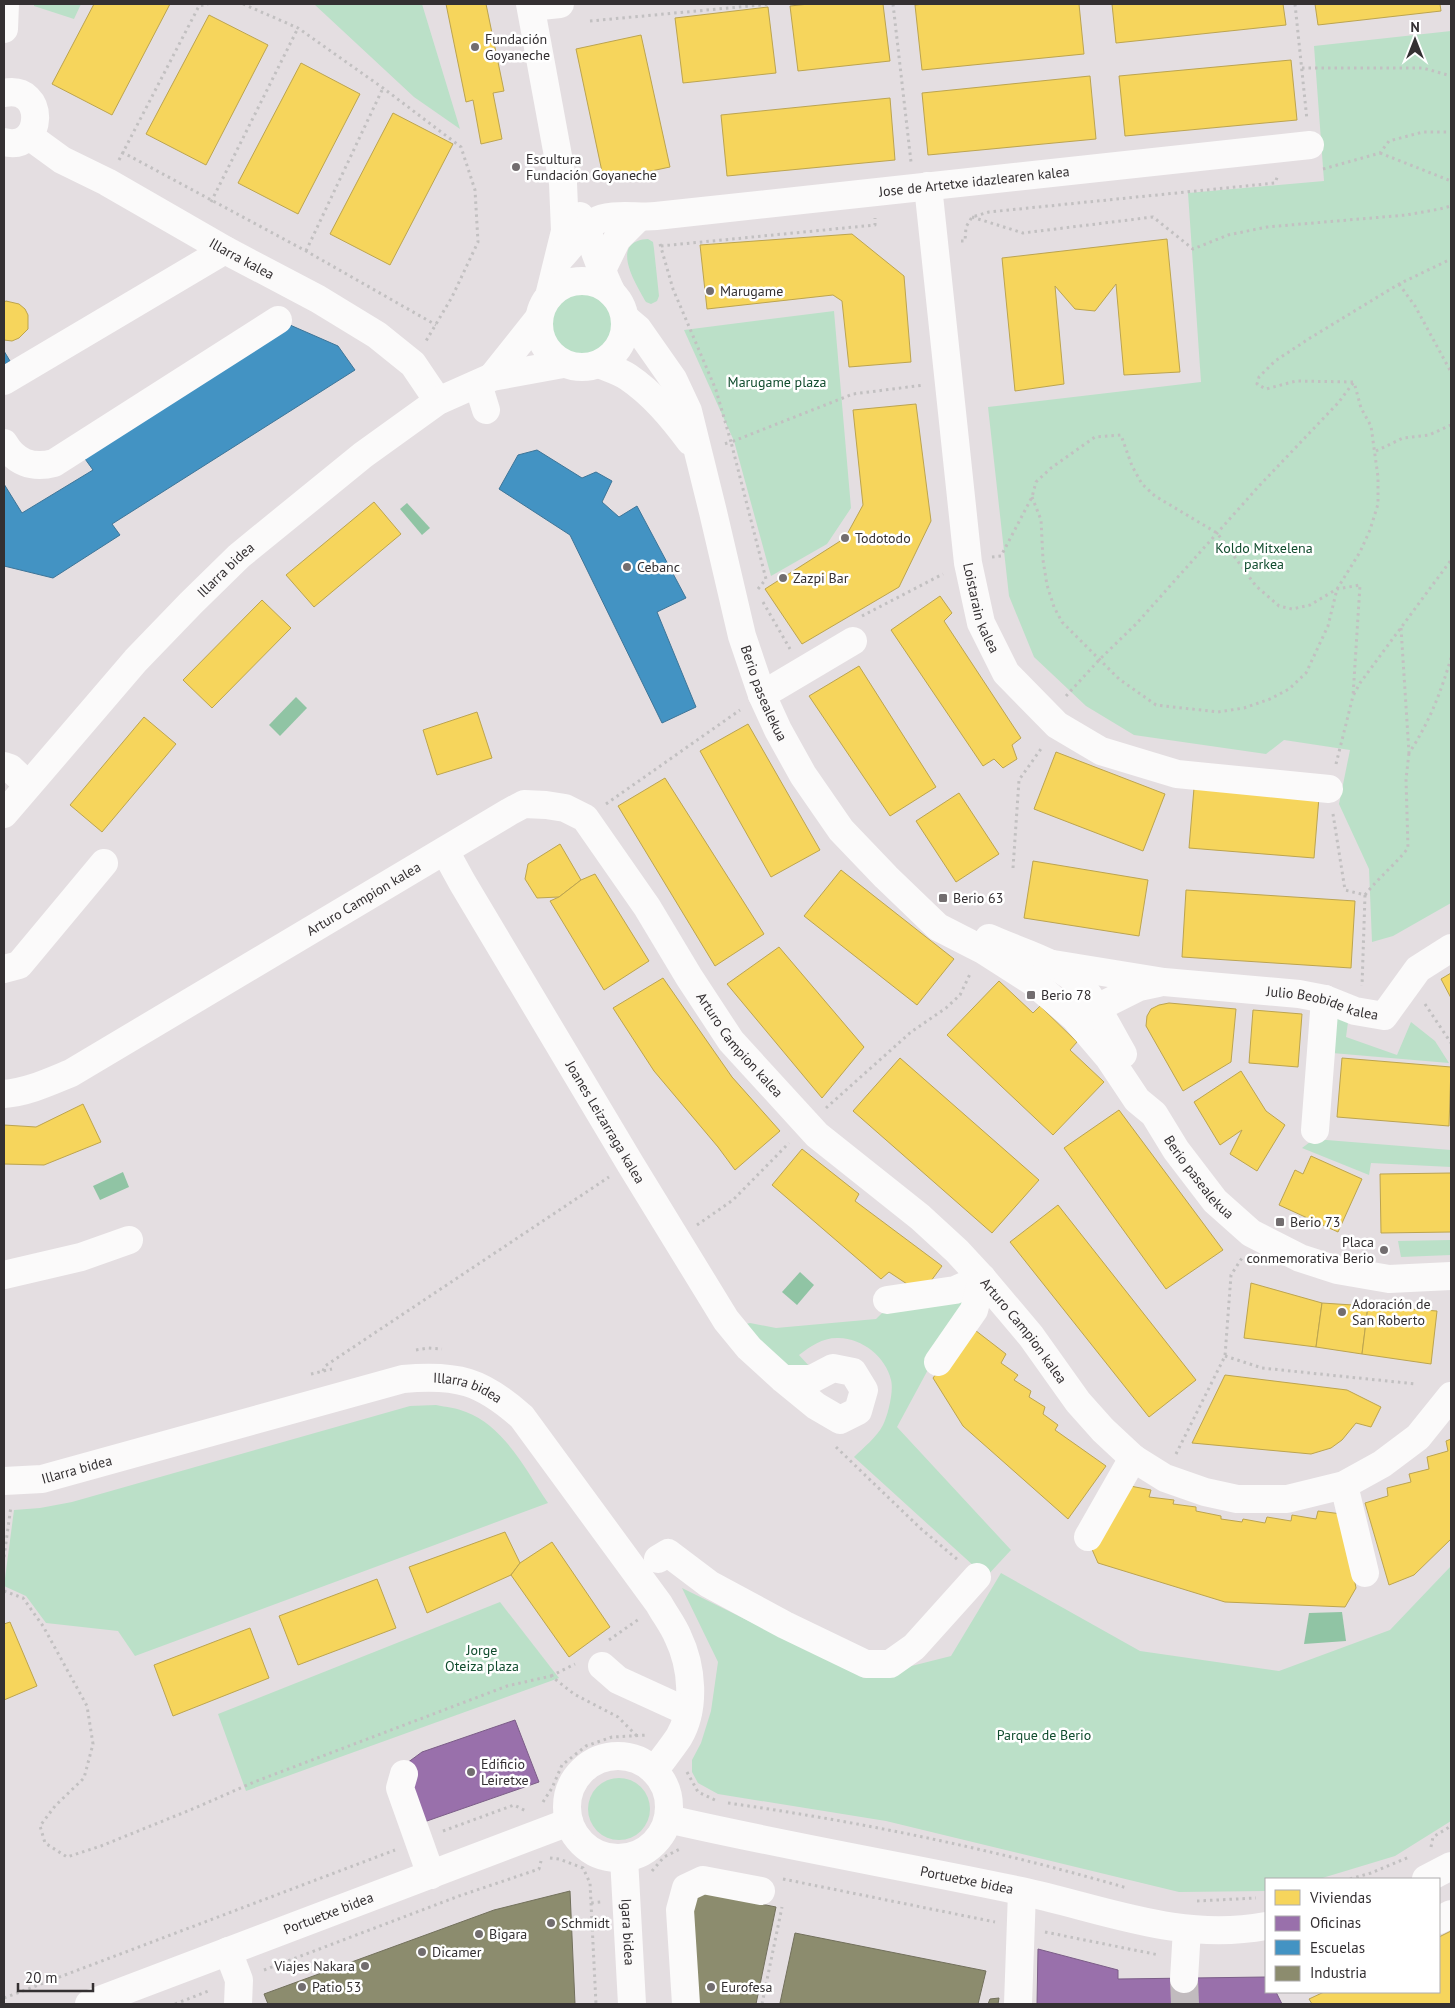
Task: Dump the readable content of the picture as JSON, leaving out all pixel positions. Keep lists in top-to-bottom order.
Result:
{
  "streets": {
    "street": [
      "Jose de Artetxe idazlearen kalea",
      "Illarra kalea",
      "Illarra bidea",
      "Loistarain kalea",
      "Berio pasealekua",
      "Arturo Campion kalea",
      "Julio Beobide kalea",
      "Joanes Leizarraga kalea",
      "Portuetxe bidea",
      "Igara bidea"
    ]
  },
  "crossings": [
    ["Jose de Artetxe idazlearen kalea", "Loistarain kalea"],
    ["Illarra kalea", "Illarra bidea"],
    ["Illarra bidea", "Berio pasealekua"],
    ["Illarra bidea", "Portuetxe bidea"],
    ["Illarra bidea", "Igara bidea"],
    ["Berio pasealekua", "Julio Beobide kalea"],
    ["Arturo Campion kalea", "Joanes Leizarraga kalea"],
    ["Portuetxe bidea", "Igara bidea"]
  ],
  "parks": [
    "Marugame plaza",
    "Koldo Mitxelena parkea",
    "Jorge Oteiza plaza",
    "Parque de Berio"
  ],
  "places": {
    "other": [
      "Fundación Goyaneche",
      "Escultura Fundación Goyaneche",
      "Marugame",
      "Todotodo",
      "Cebanc",
      "Zazpi Bar",
      "Placa conmemorativa Berio",
      "Adoración de San Roberto",
      "Edificio Leiretxe",
      "Schmidt",
      "Bigara",
      "Dicamer",
      "Viajes Nakara",
      "Patio 53",
      "Eurofesa"
    ],
    "transit": ["Berio 63", "Berio 78", "Berio 73"]
  },
  "legend": [
    "Viviendas",
    "Oficinas",
    "Escuelas",
    "Industria"
  ],
  "scale_bar": "20 m",
  "north": "top"
}
